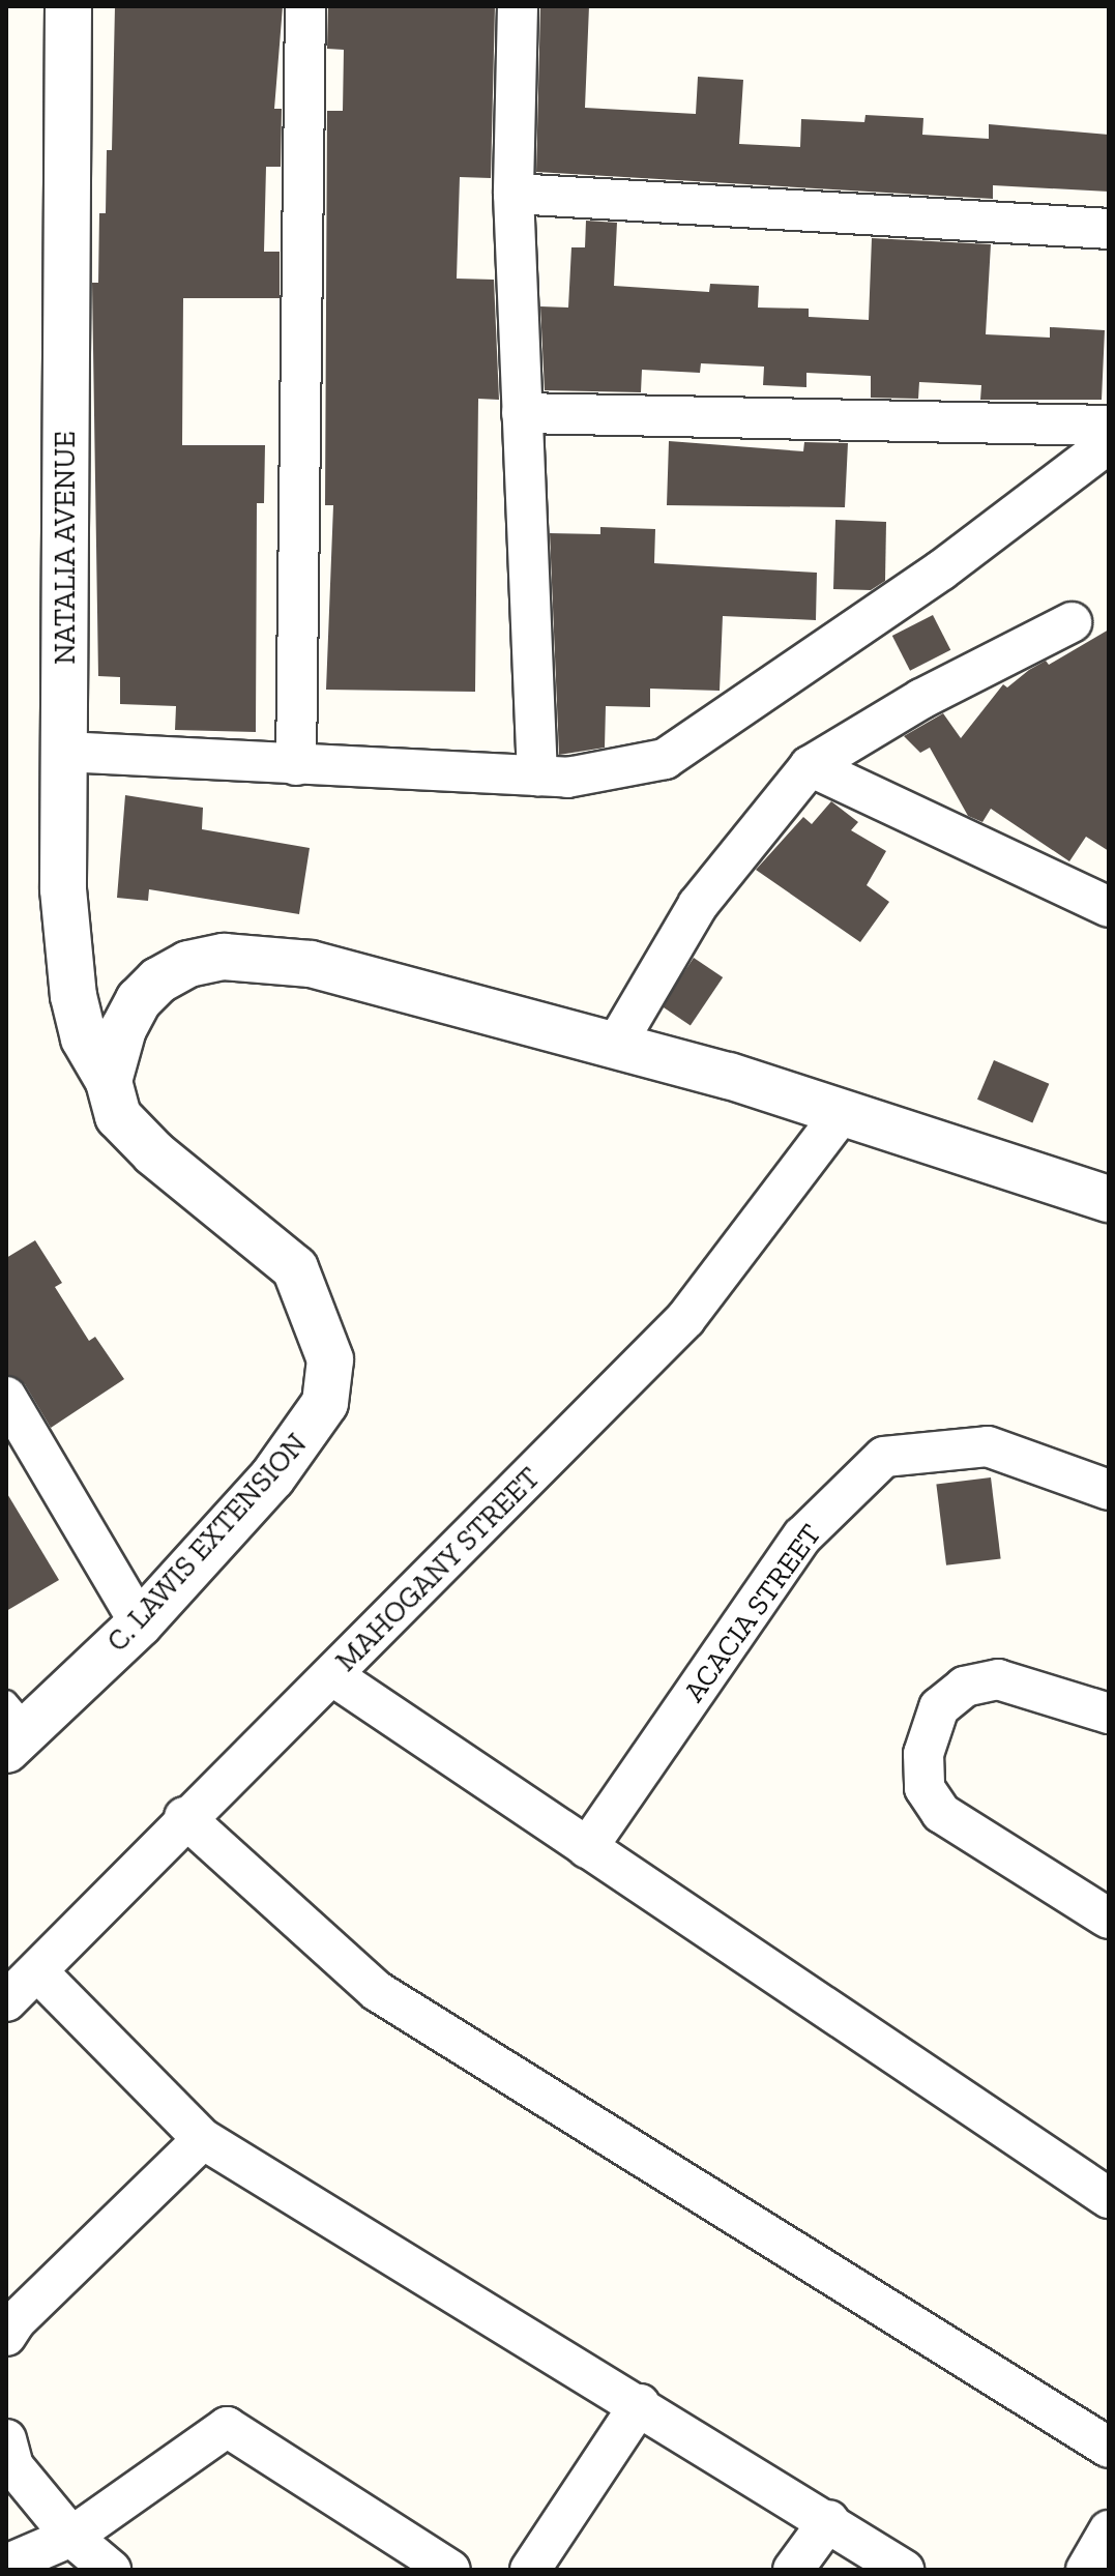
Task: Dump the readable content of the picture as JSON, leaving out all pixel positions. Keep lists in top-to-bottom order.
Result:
{
  "streets": {
    "street": [
      "NATALIA AVENUE",
      "C. LAWIS EXTENSION",
      "MAHOGANY STREET",
      "ACACIA STREET"
    ]
  },
  "crossings": [
    ["NATALIA AVENUE", "C. LAWIS EXTENSION"]
  ]
}
